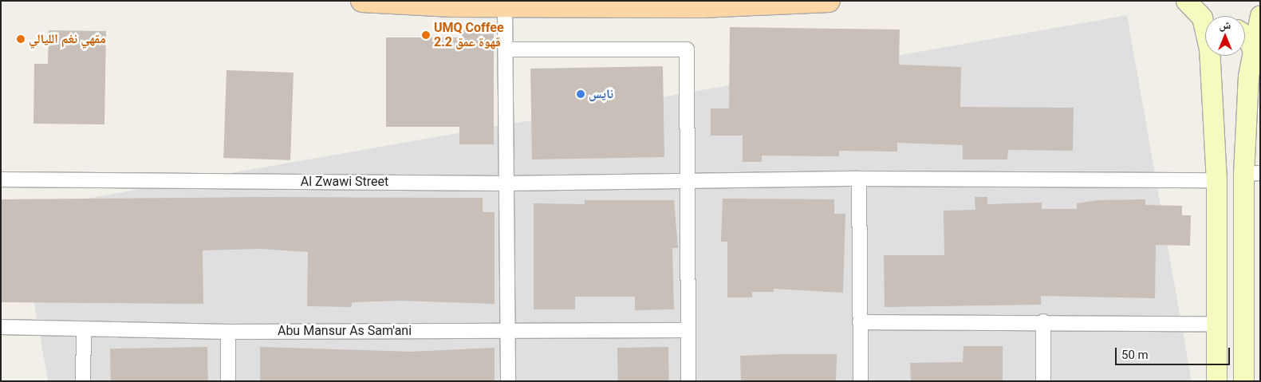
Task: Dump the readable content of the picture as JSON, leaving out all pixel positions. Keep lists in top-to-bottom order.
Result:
{
  "streets": {
    "street": ["Al Zwawi Street", "Abu Mansur As Sam'ani"]
  },
  "places": ["UMQ Coffee 2.2 قهوة عمق", "مقهي نغم الليالي", "نايس"],
  "scale_bar": "50 m",
  "north": "top"
}
